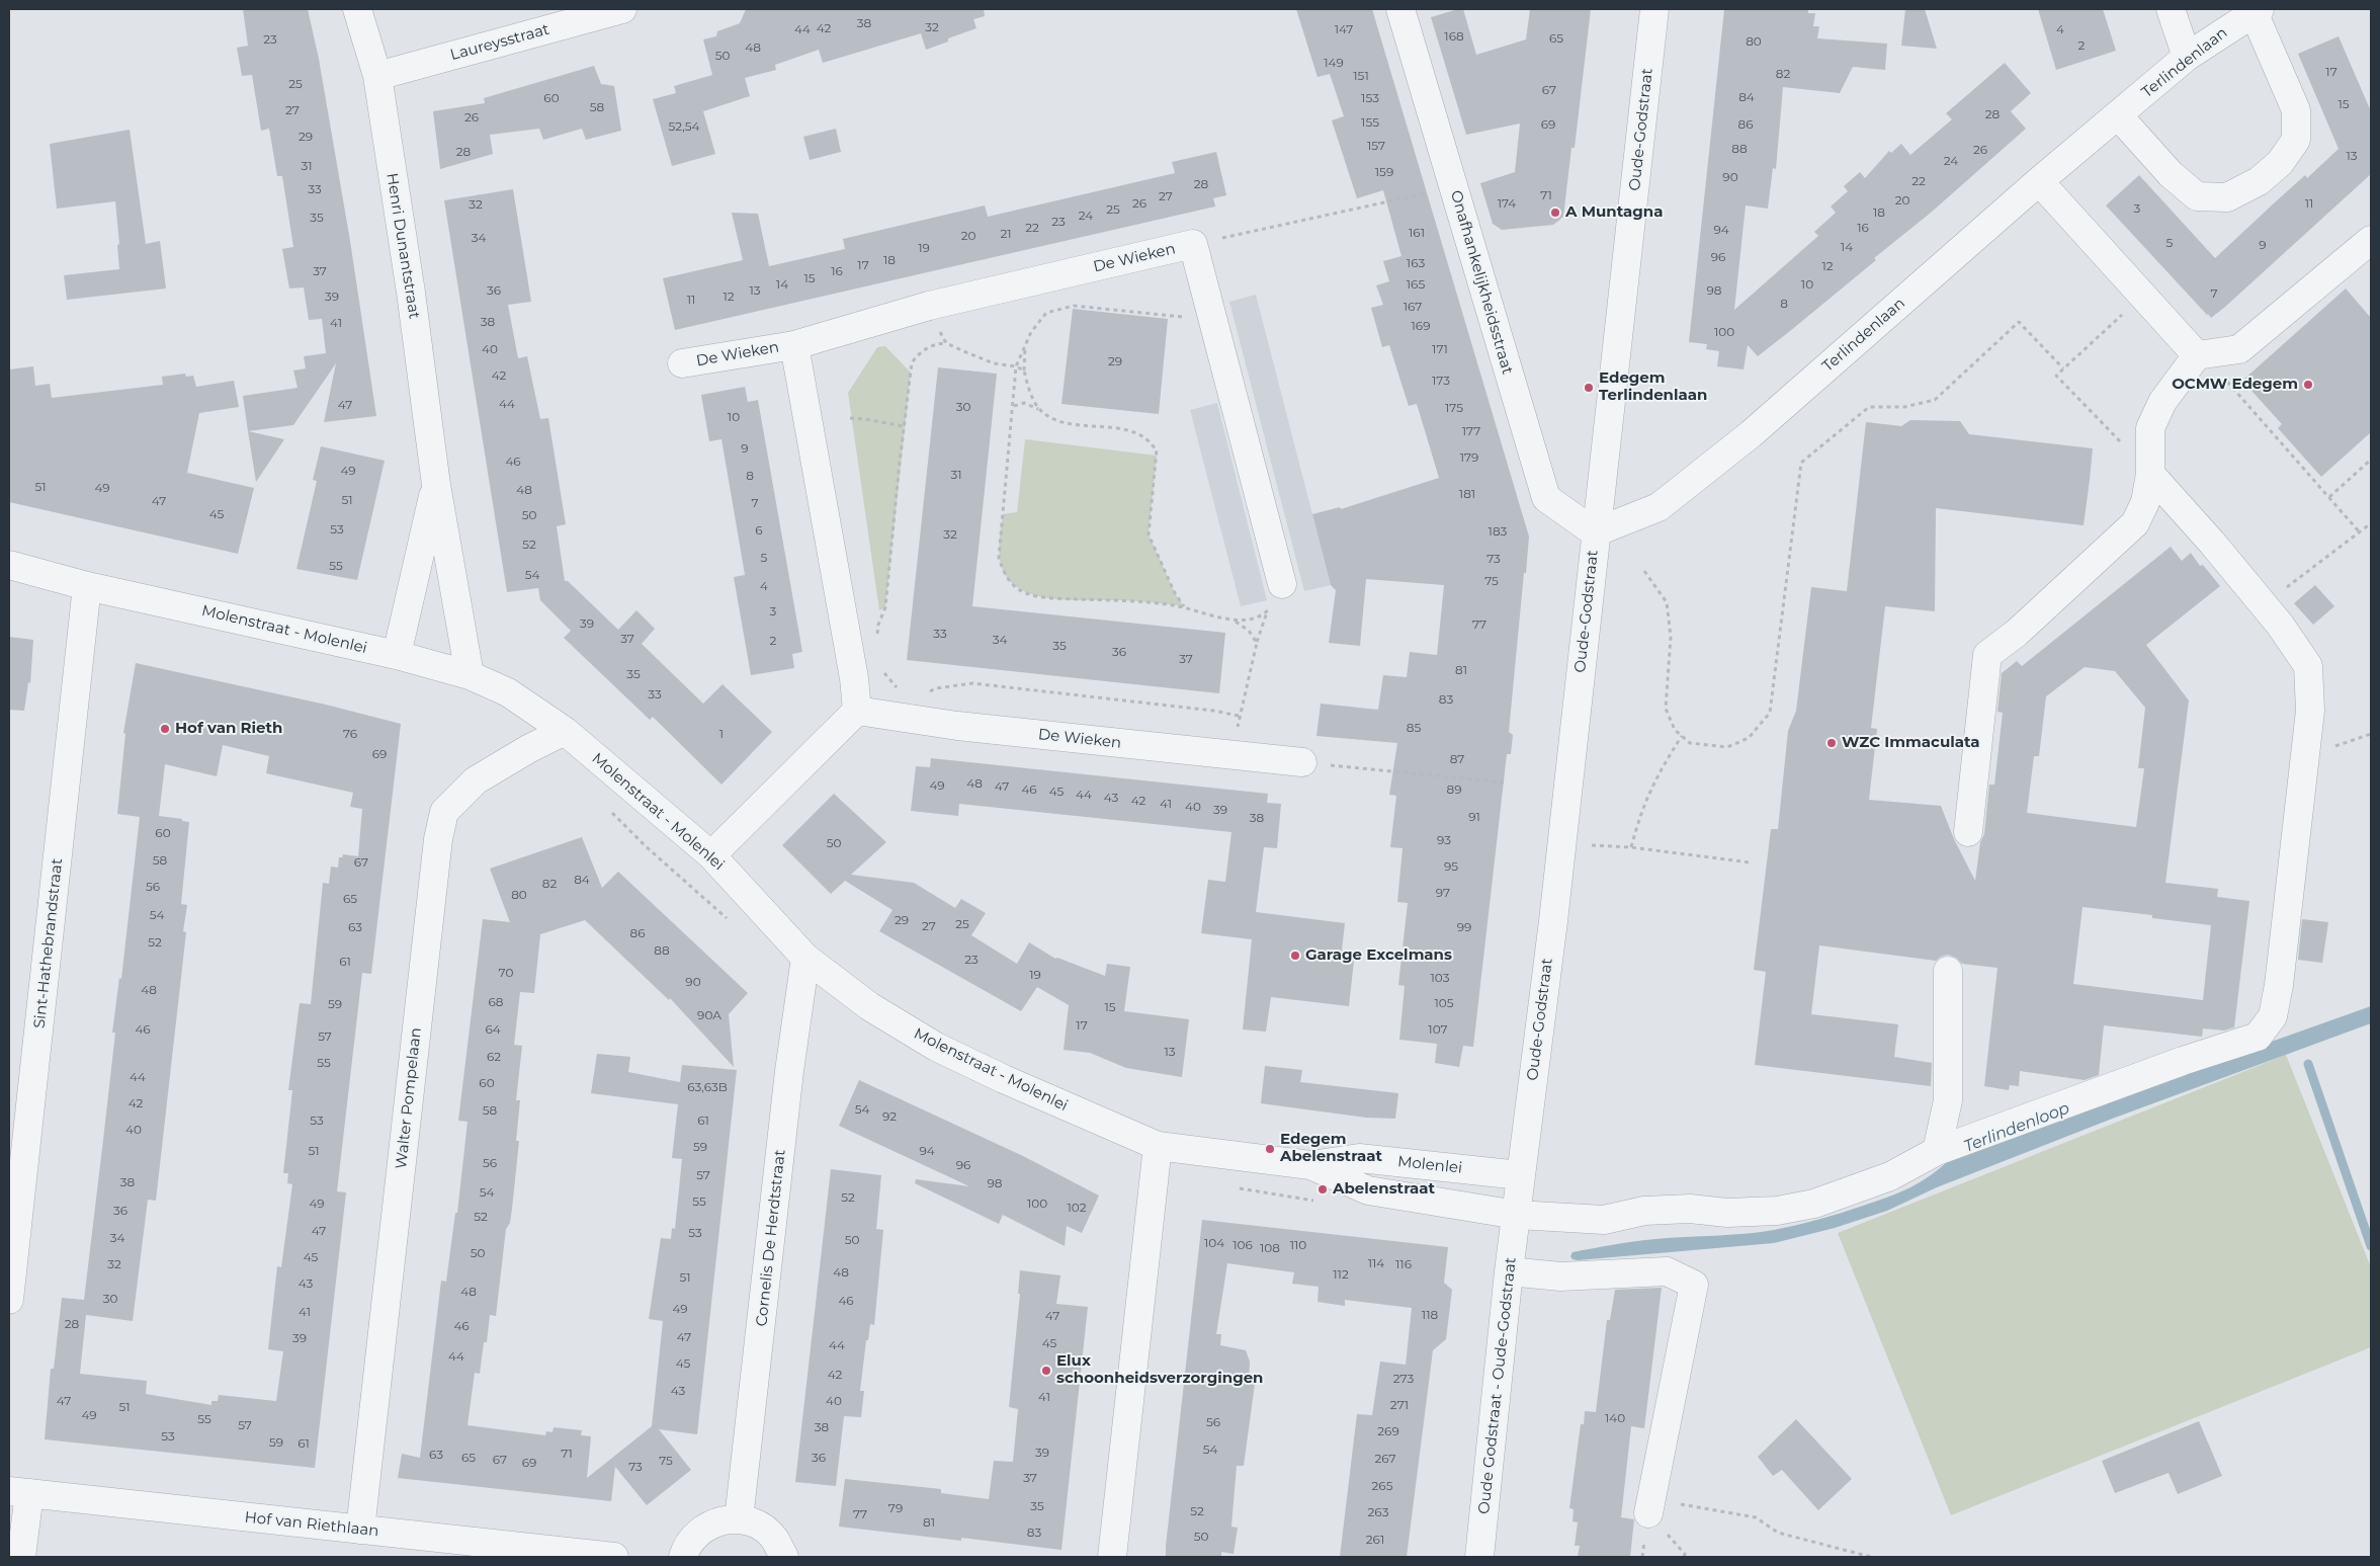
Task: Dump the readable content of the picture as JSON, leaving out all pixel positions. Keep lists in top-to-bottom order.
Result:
{
  "streets": {
    "street": [
      "Laureysstraat",
      "Terlindenlaan",
      "Oude-Godstraat",
      "Henri Dunantstraat",
      "De Wieken",
      "Onafhankelijkheidsstraat",
      "Molenstraat - Molenlei",
      "Sint-Hathebrandstraat",
      "Walter Pompelaan",
      "Molenlei",
      "Cornelis De Herdtstraat",
      "Oude Godstraat - Oude-Godstraat",
      "Hof van Riethlaan"
    ]
  },
  "crossings": [
    ["Laureysstraat", "Henri Dunantstraat"],
    ["Terlindenlaan", "Oude-Godstraat"],
    ["Terlindenlaan", "Onafhankelijkheidsstraat"],
    ["Oude-Godstraat", "Onafhankelijkheidsstraat"],
    ["Oude-Godstraat", "Molenlei"],
    ["Oude-Godstraat", "Oude Godstraat - Oude-Godstraat"],
    ["Henri Dunantstraat", "Molenstraat - Molenlei"],
    ["Molenstraat - Molenlei", "Sint-Hathebrandstraat"],
    ["Molenstraat - Molenlei", "Walter Pompelaan"],
    ["Molenstraat - Molenlei", "Molenlei"],
    ["Molenstraat - Molenlei", "Cornelis De Herdtstraat"],
    ["Walter Pompelaan", "Hof van Riethlaan"]
  ],
  "water": ["Terlindenloop"],
  "places": [
    "A Muntagna",
    "OCMW Edegem",
    "Edegem Terlindenlaan",
    "Hof van Rieth",
    "WZC Immaculata",
    "Garage Excelmans",
    "Edegem Abelenstraat",
    "Abelenstraat",
    "Elux schoonheidsverzorgingen"
  ],
  "house_numbers": [
    "38",
    "32",
    "42",
    "44",
    "147",
    "4",
    "168",
    "65",
    "23",
    "80",
    "2",
    "48",
    "50",
    "149",
    "17",
    "82",
    "151",
    "25",
    "67",
    "84",
    "60",
    "153",
    "15",
    "58",
    "27",
    "28",
    "26",
    "155",
    "69",
    "86",
    "52,54",
    "29",
    "157",
    "88",
    "26",
    "28",
    "13",
    "24",
    "31",
    "159",
    "90",
    "22",
    "28",
    "33",
    "71",
    "27",
    "20",
    "26",
    "174",
    "11",
    "32",
    "3",
    "25",
    "18",
    "24",
    "35",
    "23",
    "22",
    "16",
    "94",
    "161",
    "21",
    "20",
    "34",
    "5",
    "9",
    "14",
    "19",
    "96",
    "18",
    "163",
    "17",
    "12",
    "37",
    "16",
    "15",
    "14",
    "165",
    "10",
    "36",
    "13",
    "98",
    "7",
    "39",
    "12",
    "11",
    "8",
    "167",
    "38",
    "41",
    "169",
    "100",
    "40",
    "171",
    "29",
    "42",
    "173",
    "44",
    "47",
    "30",
    "175",
    "10",
    "177",
    "9",
    "179",
    "46",
    "49",
    "31",
    "8",
    "51",
    "49",
    "48",
    "181",
    "51",
    "47",
    "7",
    "45",
    "50",
    "53",
    "6",
    "183",
    "32",
    "52",
    "5",
    "73",
    "55",
    "54",
    "75",
    "4",
    "3",
    "39",
    "77",
    "33",
    "37",
    "34",
    "2",
    "35",
    "36",
    "37",
    "81",
    "35",
    "33",
    "83",
    "85",
    "76",
    "1",
    "69",
    "87",
    "48",
    "49",
    "47",
    "46",
    "89",
    "45",
    "44",
    "43",
    "42",
    "41",
    "40",
    "39",
    "91",
    "38",
    "60",
    "93",
    "50",
    "58",
    "67",
    "95",
    "84",
    "82",
    "56",
    "97",
    "80",
    "65",
    "54",
    "29",
    "25",
    "27",
    "63",
    "99",
    "86",
    "52",
    "88",
    "23",
    "61",
    "70",
    "19",
    "103",
    "90",
    "48",
    "68",
    "105",
    "59",
    "15",
    "90A",
    "17",
    "46",
    "64",
    "107",
    "57",
    "13",
    "62",
    "55",
    "44",
    "60",
    "63,63B",
    "42",
    "54",
    "58",
    "92",
    "53",
    "61",
    "40",
    "59",
    "51",
    "94",
    "56",
    "96",
    "57",
    "38",
    "98",
    "54",
    "52",
    "55",
    "49",
    "100",
    "102",
    "36",
    "52",
    "47",
    "53",
    "34",
    "50",
    "104",
    "106",
    "110",
    "108",
    "50",
    "45",
    "114",
    "32",
    "116",
    "48",
    "112",
    "51",
    "43",
    "48",
    "30",
    "46",
    "49",
    "41",
    "118",
    "47",
    "28",
    "46",
    "47",
    "39",
    "45",
    "44",
    "44",
    "45",
    "42",
    "273",
    "43",
    "41",
    "47",
    "40",
    "271",
    "51",
    "49",
    "140",
    "55",
    "56",
    "57",
    "38",
    "269",
    "53",
    "59",
    "61",
    "54",
    "39",
    "71",
    "63",
    "65",
    "36",
    "267",
    "67",
    "75",
    "69",
    "73",
    "37",
    "265",
    "35",
    "79",
    "52",
    "263",
    "77",
    "81",
    "83",
    "50",
    "261"
  ]
}
